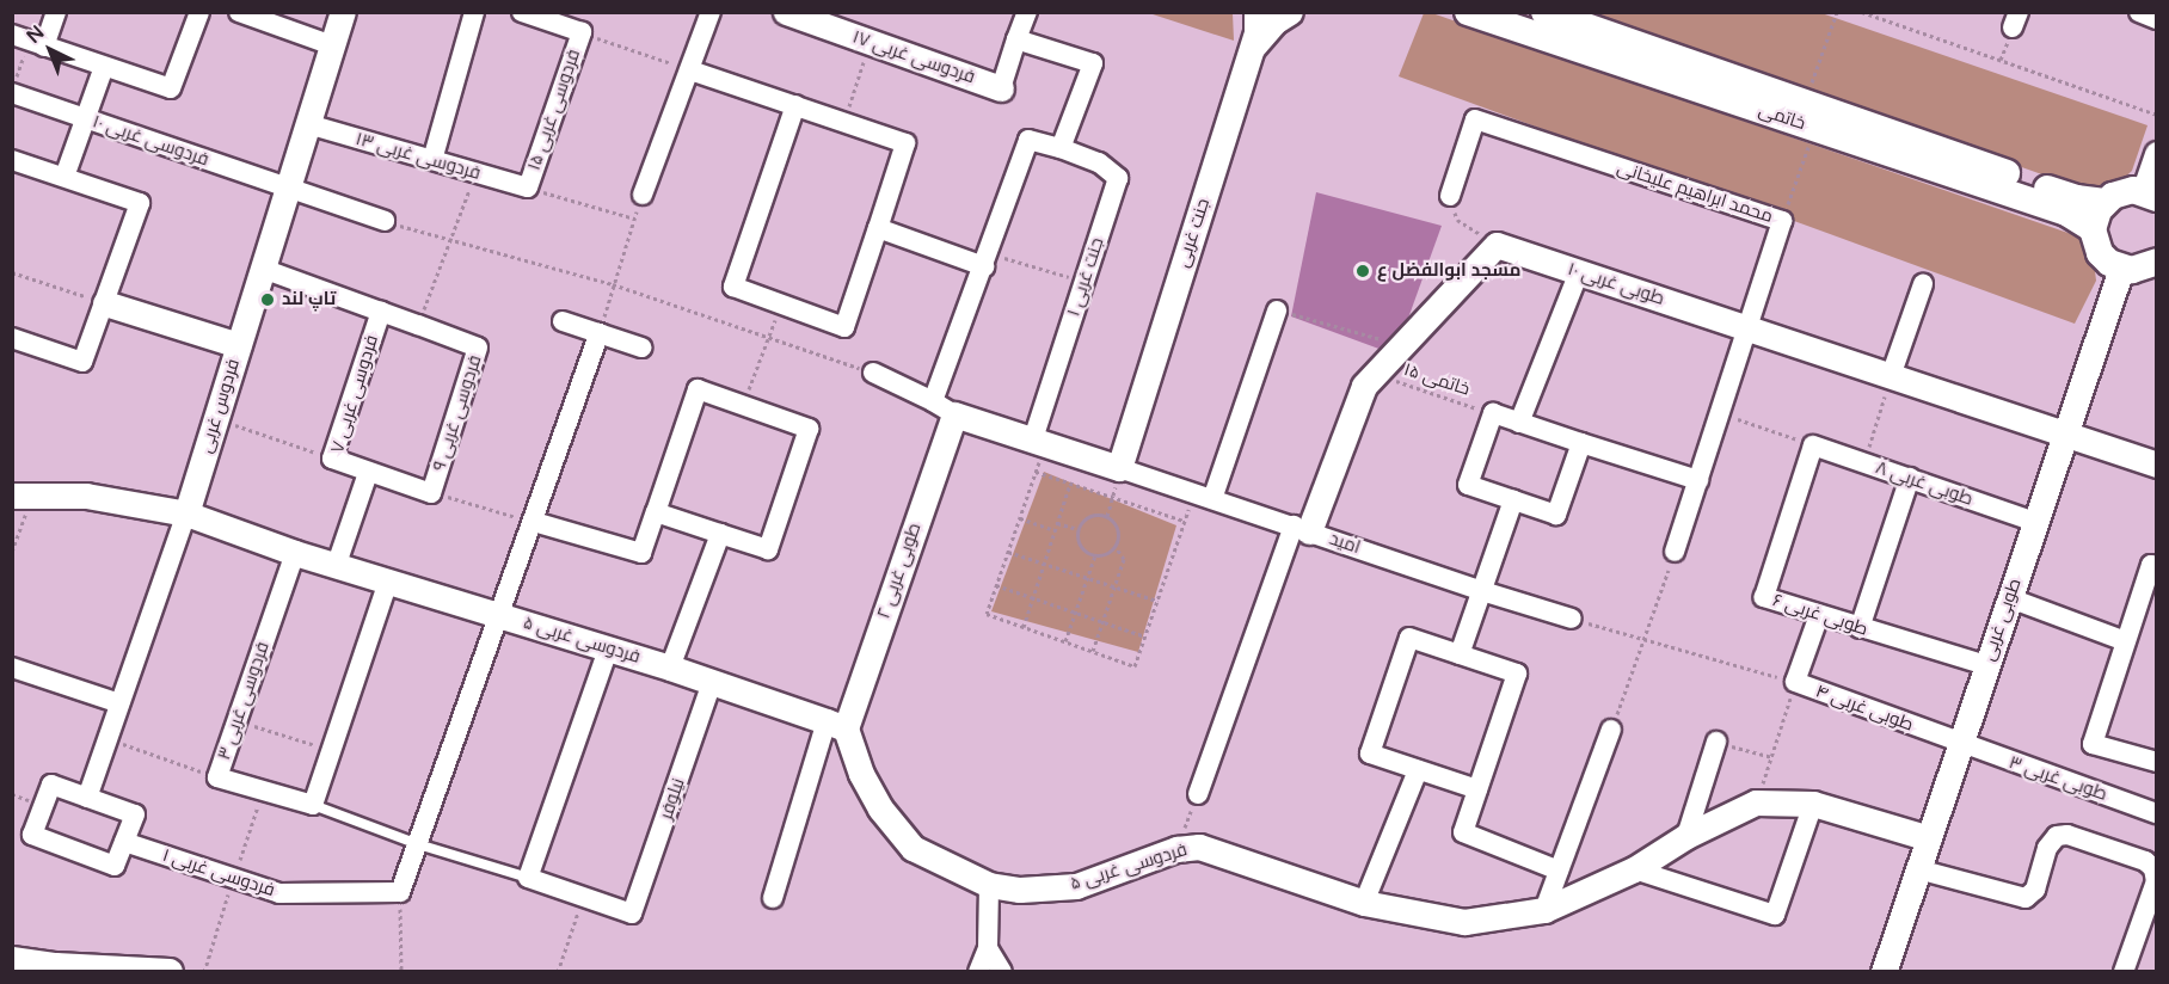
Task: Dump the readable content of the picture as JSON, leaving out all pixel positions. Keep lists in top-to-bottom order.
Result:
{
  "streets": {
    "main road": ["خاتمی"],
    "street": [
      "فردوسی غربی ۱۷",
      "فردوسی غربی ۱۵",
      "فردوسی غربی ۱۰",
      "فردوسی غربی ۱۳",
      "محمد ابراهیم علیخانی",
      "جنت غربی",
      "جنت غربی ۱",
      "طوبی غربی ۱۰",
      "فردوسی غربی ۷",
      "فردوس غربی",
      "فردوسی غربی ۹",
      "طوبی غربی ۸",
      "امید",
      "طوبی غربی ۲",
      "طوبی غربی ۶",
      "طوبی غربی",
      "فردوسی غربی ۵",
      "فردوسی غربی ۳",
      "طوبی غربی ۴",
      "طوبی غربی ۳",
      "نیلوفر",
      "فردوسی غربی ۱"
    ],
    "path": ["خاتمی ۱۵"]
  },
  "crossings": [
    ["فردوسی غربی ۱۵", "فردوسی غربی ۱۳"],
    ["فردوسی غربی ۱۰", "فردوس غربی"],
    ["فردوسی غربی ۱۳", "فردوس غربی"],
    ["محمد ابراهیم علیخانی", "طوبی غربی ۱۰"],
    ["جنت غربی", "امید"],
    ["طوبی غربی ۱۰", "طوبی غربی"],
    ["فردوسی غربی ۷", "فردوسی غربی ۹"],
    ["فردوس غربی", "فردوسی غربی ۹"],
    ["فردوس غربی", "فردوسی غربی ۵"],
    ["طوبی غربی ۸", "طوبی غربی ۶"],
    ["طوبی غربی ۸", "طوبی غربی"],
    ["طوبی غربی ۲", "فردوسی غربی ۵"],
    ["طوبی غربی ۶", "طوبی غربی"],
    ["طوبی غربی ۶", "طوبی غربی ۴"],
    ["طوبی غربی", "فردوسی غربی ۵"],
    ["طوبی غربی", "طوبی غربی ۴"],
    ["طوبی غربی", "طوبی غربی ۳"],
    ["فردوسی غربی ۵", "فردوسی غربی ۳"],
    ["فردوسی غربی ۵", "نیلوفر"],
    ["طوبی غربی ۴", "طوبی غربی ۳"]
  ],
  "places": ["مسجد ابوالفضل ع", "تاپ لند"],
  "north": "top left"
}
